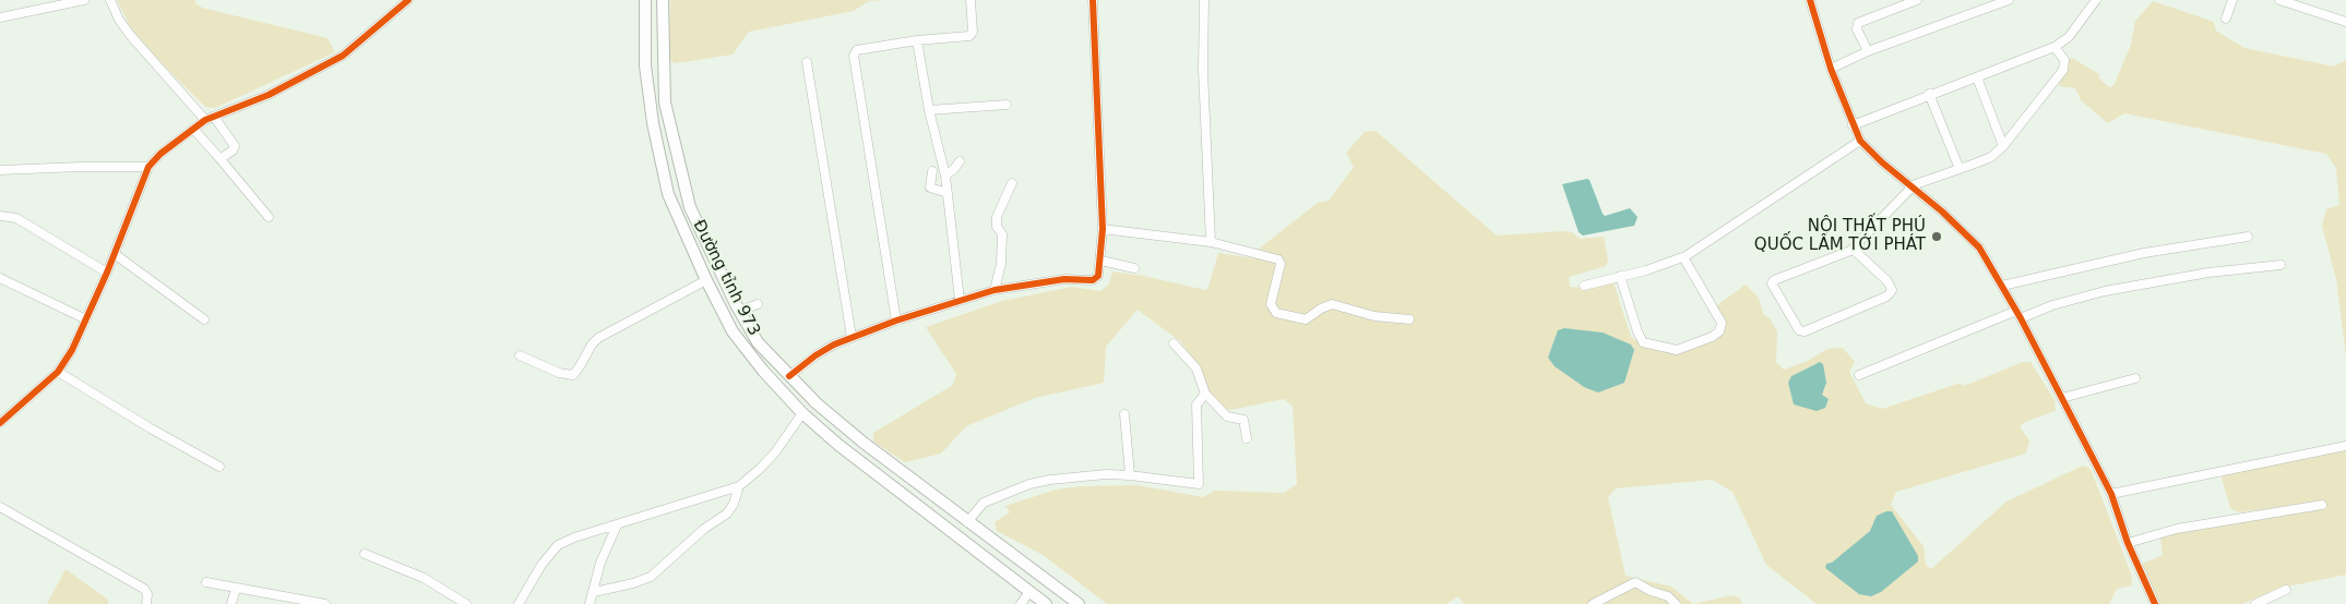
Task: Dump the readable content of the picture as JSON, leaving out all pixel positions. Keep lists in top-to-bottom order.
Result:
{
  "streets": {
    "main road": ["Đường tỉnh 973"]
  },
  "places": ["NỘI THẤT PHÚ QUỐC LÂM TỚI PHÁT"]
}
